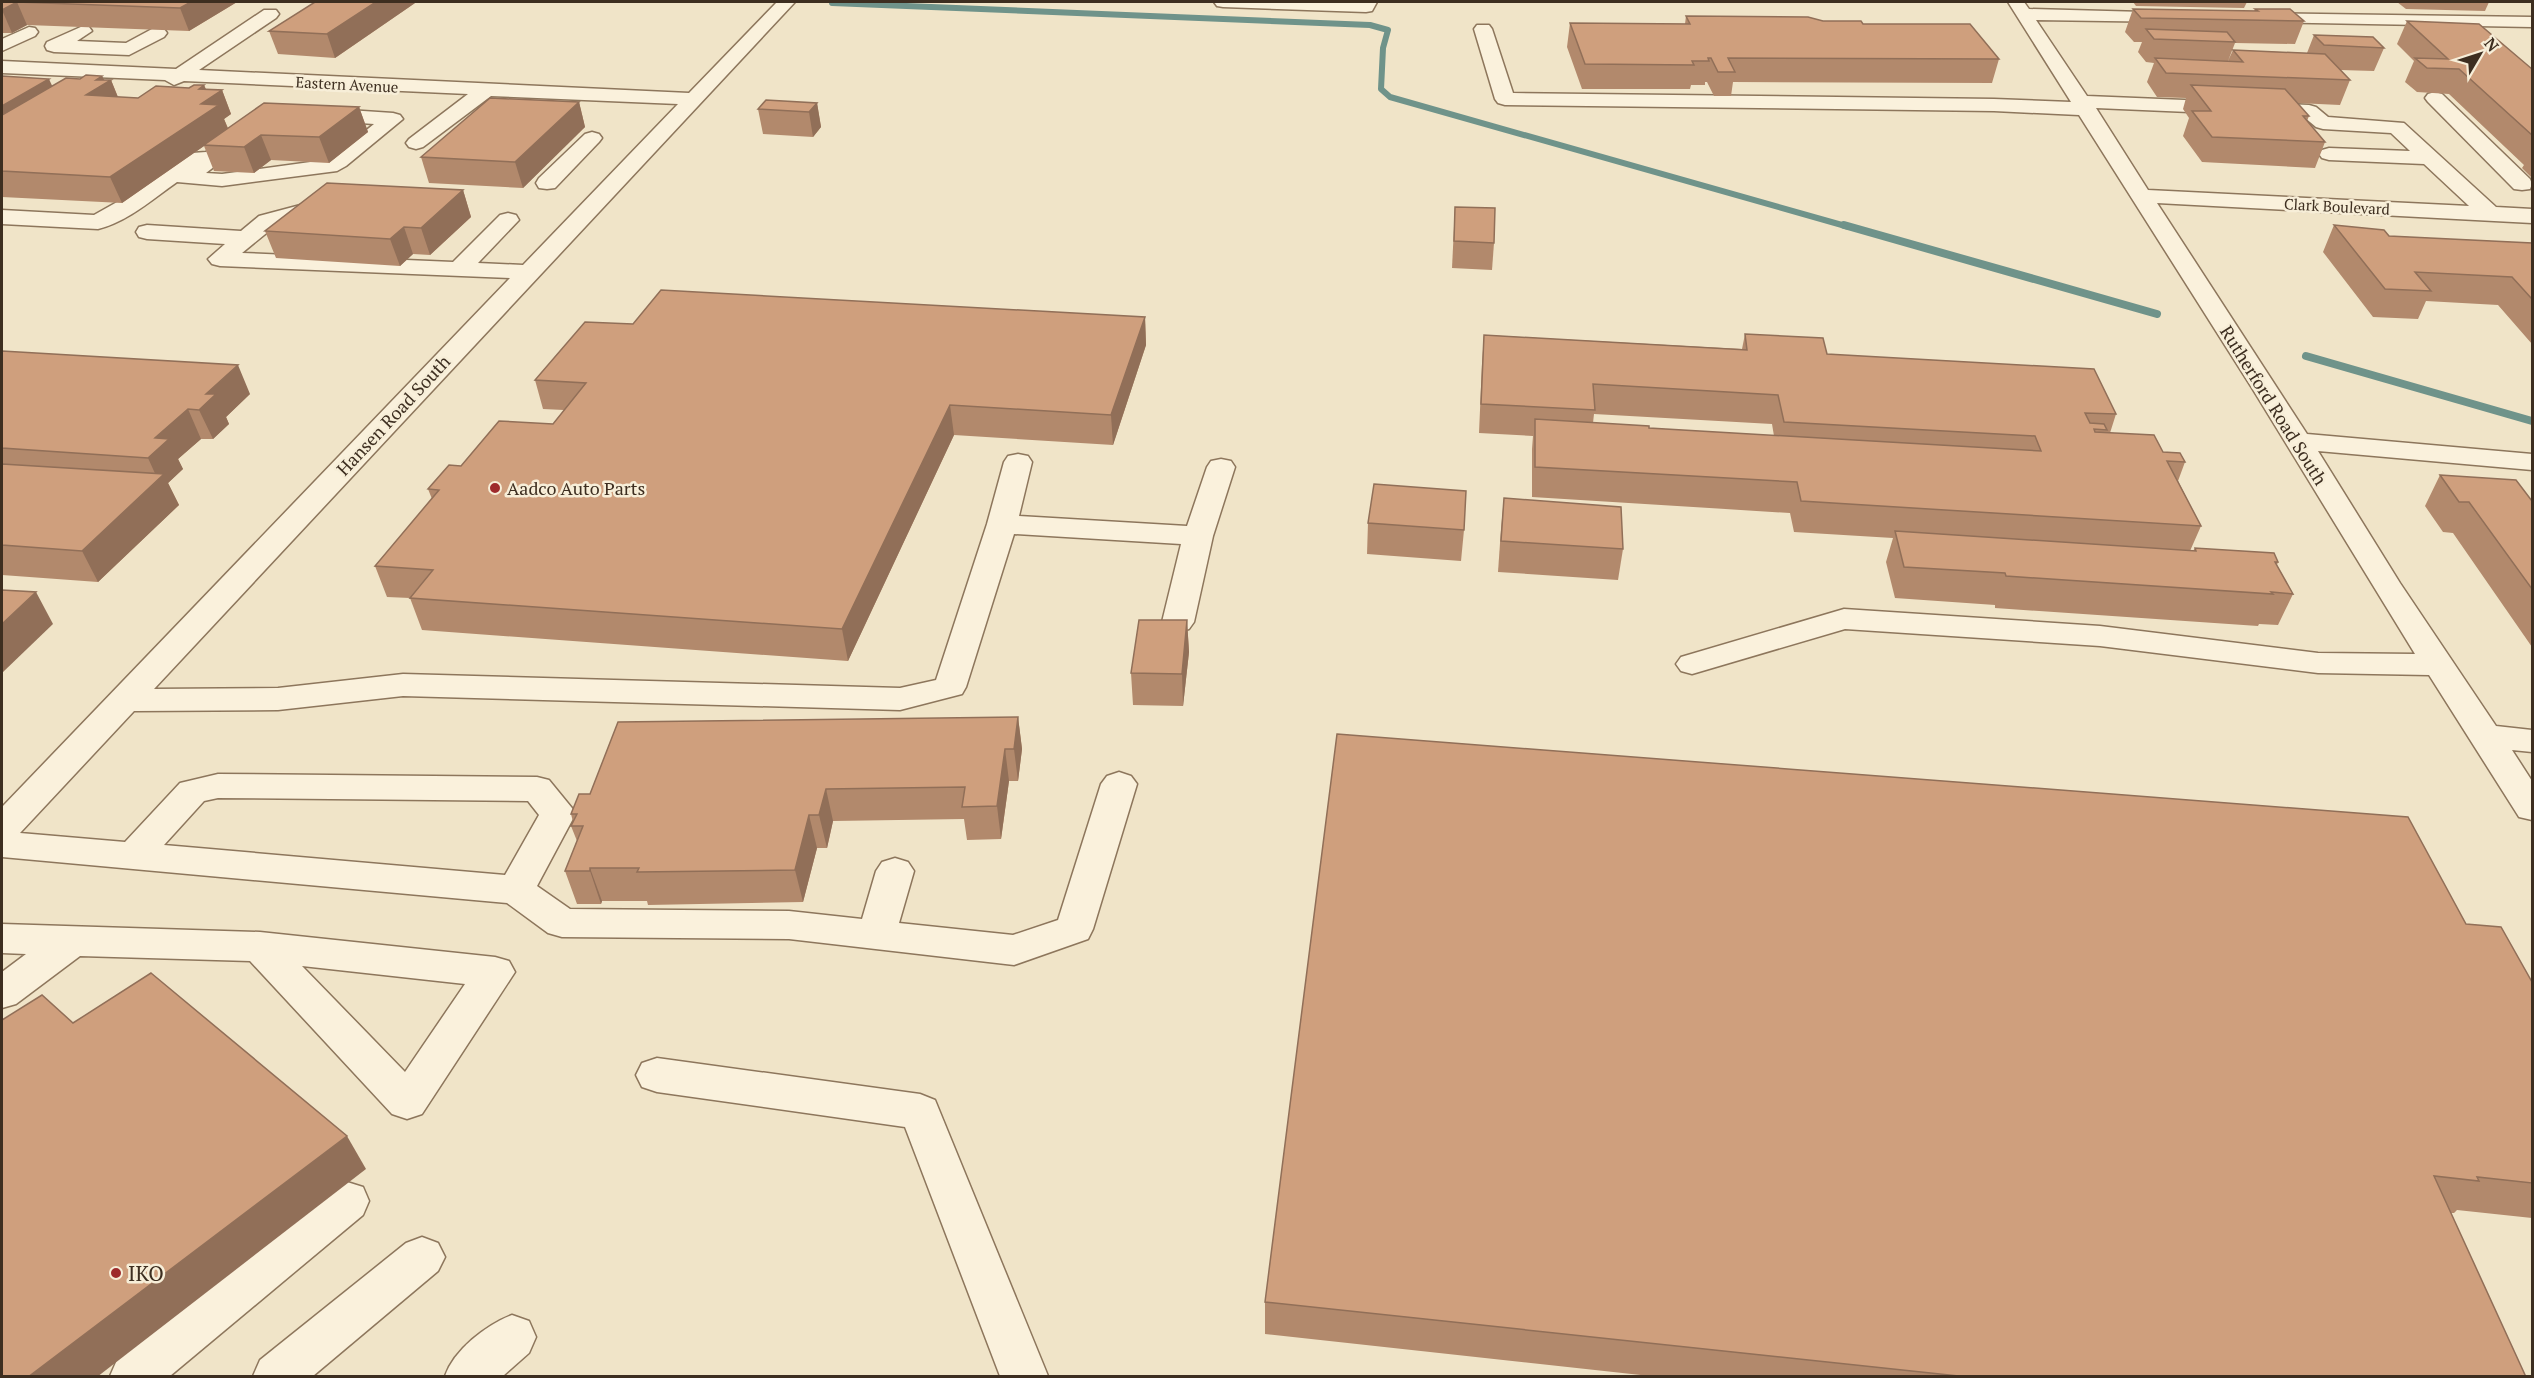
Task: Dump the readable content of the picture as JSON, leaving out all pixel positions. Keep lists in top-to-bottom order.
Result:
{
  "streets": {
    "street": [
      "Eastern Avenue",
      "Clark Boulevard",
      "Rutherford Road South",
      "Hansen Road South"
    ]
  },
  "crossings": [
    ["Eastern Avenue", "Hansen Road South"],
    ["Clark Boulevard", "Rutherford Road South"]
  ],
  "places": ["Aadco Auto Parts", "IKO"],
  "north": "top right"
}
